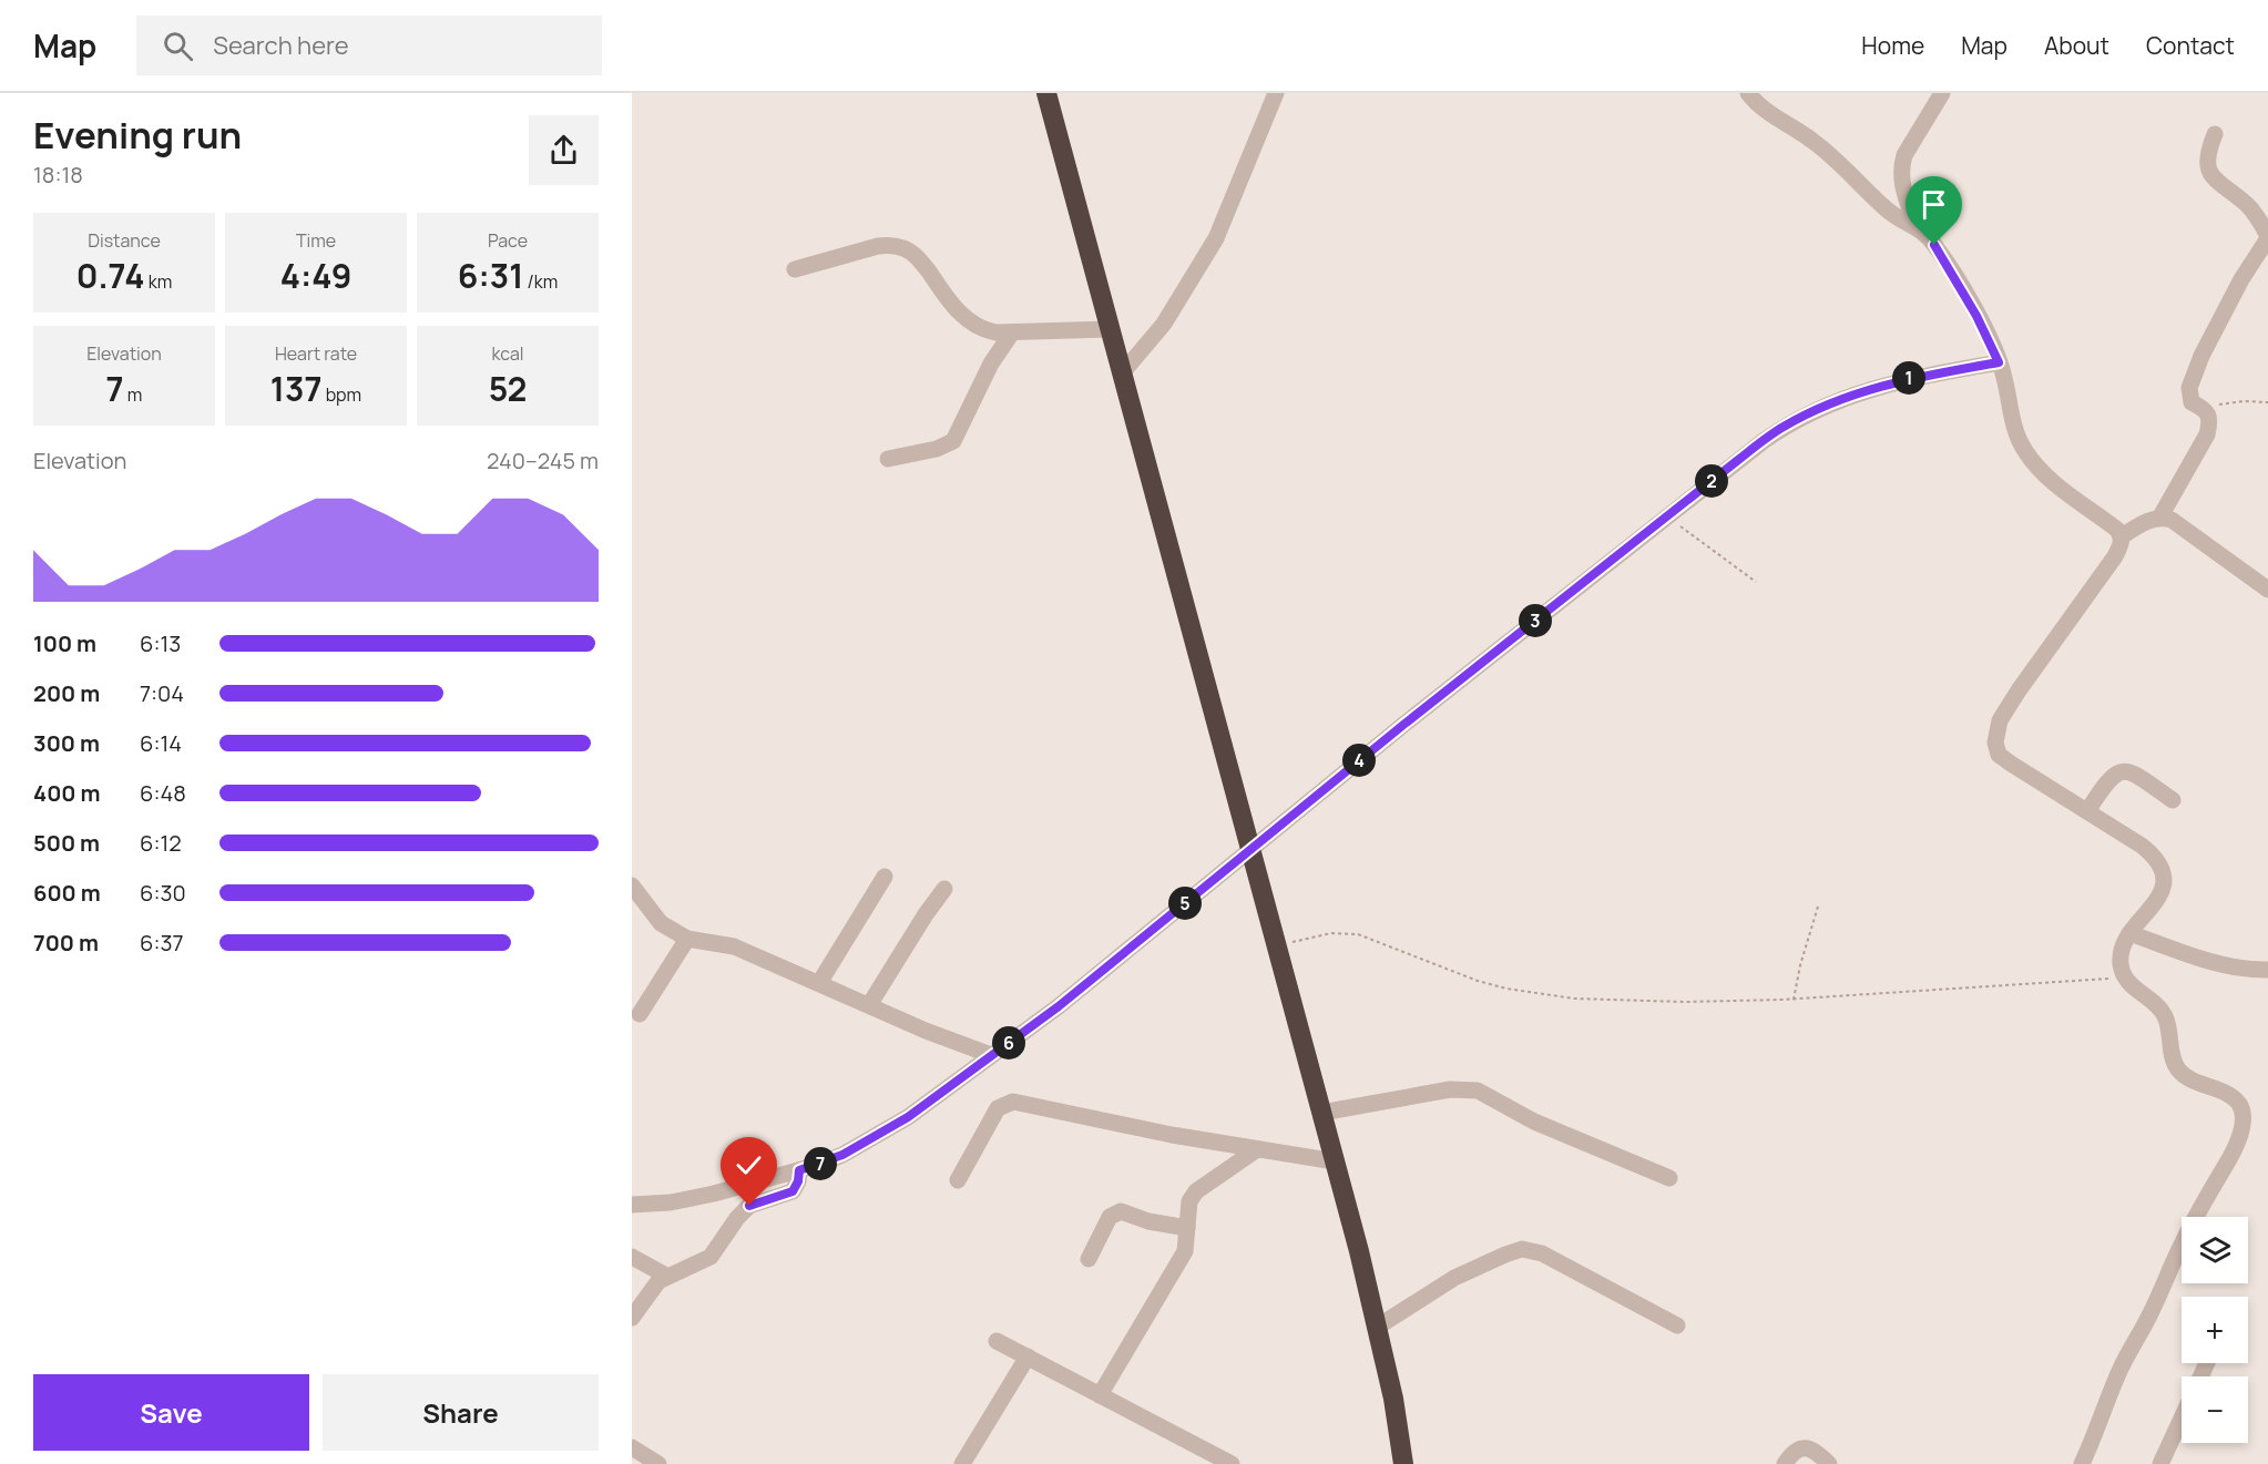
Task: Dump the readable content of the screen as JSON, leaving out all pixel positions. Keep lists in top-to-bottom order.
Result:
{
  "page": {
    "header": "Map",
    "search": "Search here",
    "nav": [
      "Home",
      "Map",
      "About",
      "Contact"
    ],
    "heading": ["Evening run", "18:18"],
    "stats": [
      ["Distance", "0.74 km"],
      ["Time", "4:49"],
      ["Pace", "6:31 /km"],
      ["Elevation", "7 m"],
      ["Heart rate", "137 bpm"],
      ["kcal", "52"]
    ],
    "pins": [
      "1",
      "2",
      "3",
      "4",
      "5",
      "6",
      "7"
    ],
    "chart": ["Elevation", "240–245 m"],
    "list": [
      {
        "name": "100 m",
        "note": "6:13"
      },
      {
        "name": "200 m",
        "note": "7:04"
      },
      {
        "name": "300 m",
        "note": "6:14"
      },
      {
        "name": "400 m",
        "note": "6:48"
      },
      {
        "name": "500 m",
        "note": "6:12"
      },
      {
        "name": "600 m",
        "note": "6:30"
      },
      {
        "name": "700 m",
        "note": "6:37"
      }
    ],
    "map_buttons": ["+", "−"],
    "buttons": ["Save", "Share"]
  }
}
